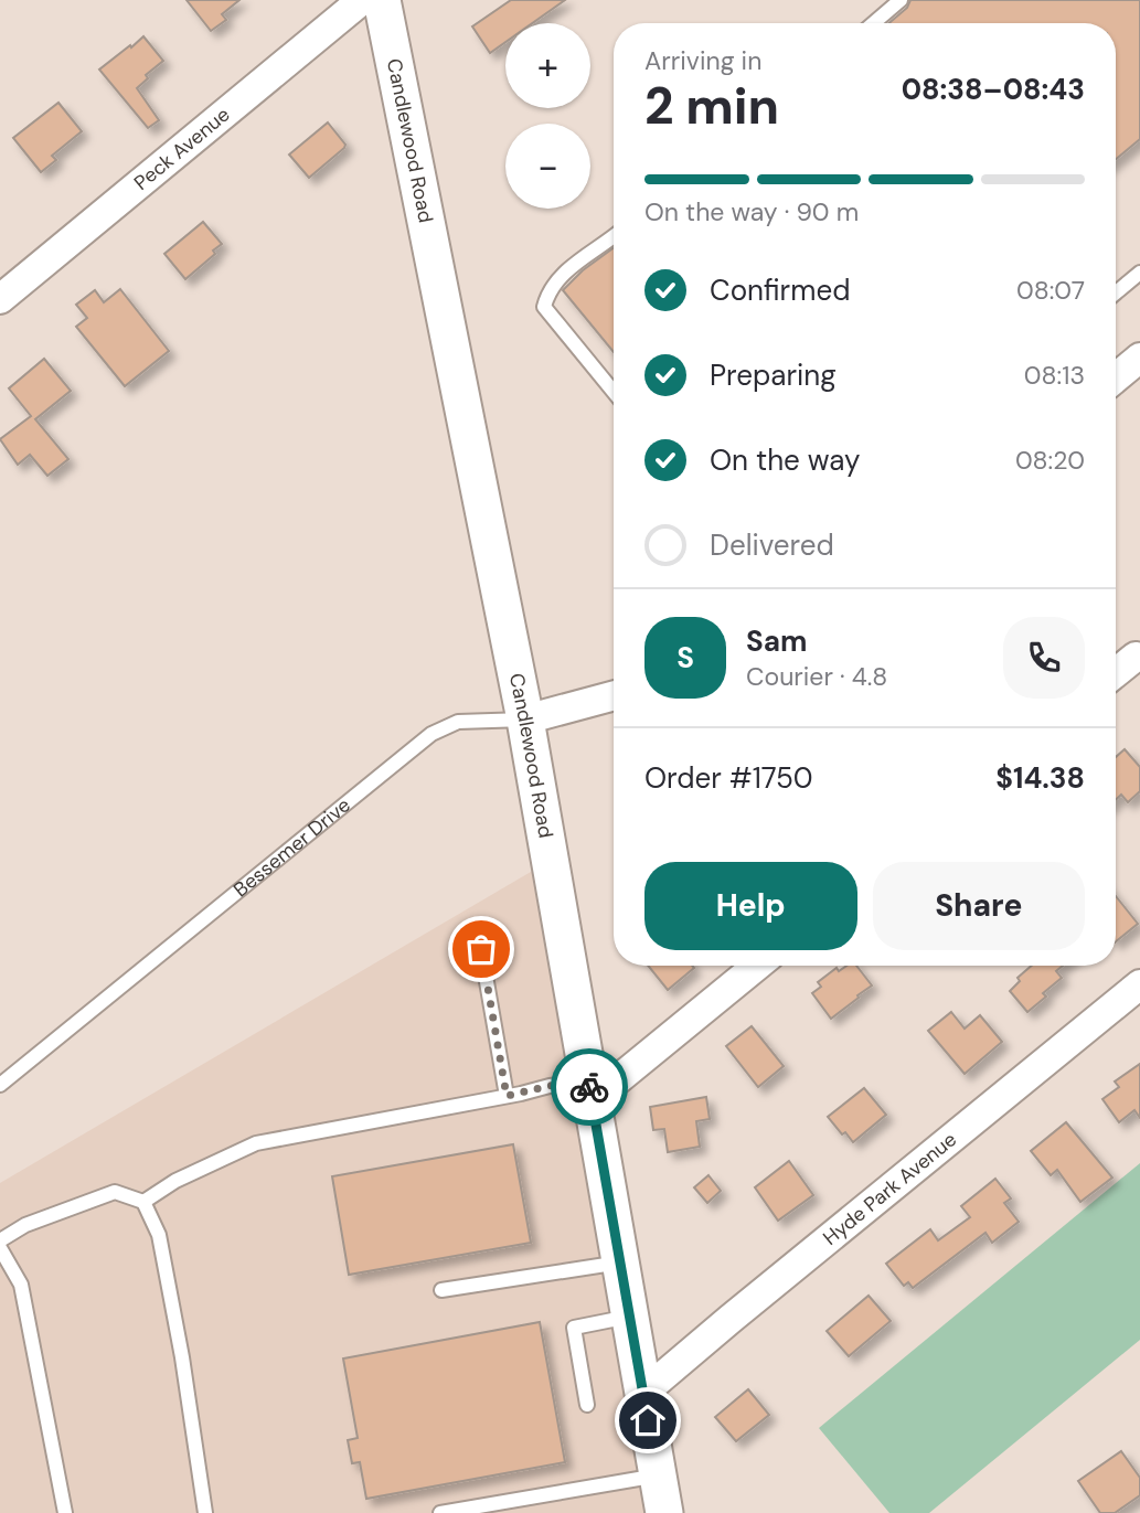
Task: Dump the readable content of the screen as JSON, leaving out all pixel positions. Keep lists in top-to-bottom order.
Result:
{
  "streets": {
    "street": [
      "Candlewood Road",
      "Peck Avenue",
      "Bessemer Drive",
      "Hyde Park Avenue"
    ]
  },
  "crossings": [
    ["Candlewood Road", "Bessemer Drive"],
    ["Candlewood Road", "Hyde Park Avenue"]
  ],
  "page": {
    "map_buttons": ["+", "−"],
    "heading": ["2 min", "Arriving in", "08:38–08:43"],
    "panel": [
      "Sam",
      "Courier · 4.8",
      "Order #1750",
      "$14.38"
    ],
    "bar": "On the way · 90 m",
    "list": [
      ["Confirmed", "08:07"],
      ["Preparing", "08:13"],
      ["On the way", "08:20"],
      "Delivered"
    ],
    "round": "S",
    "buttons": ["Help", "Share"]
  }
}
